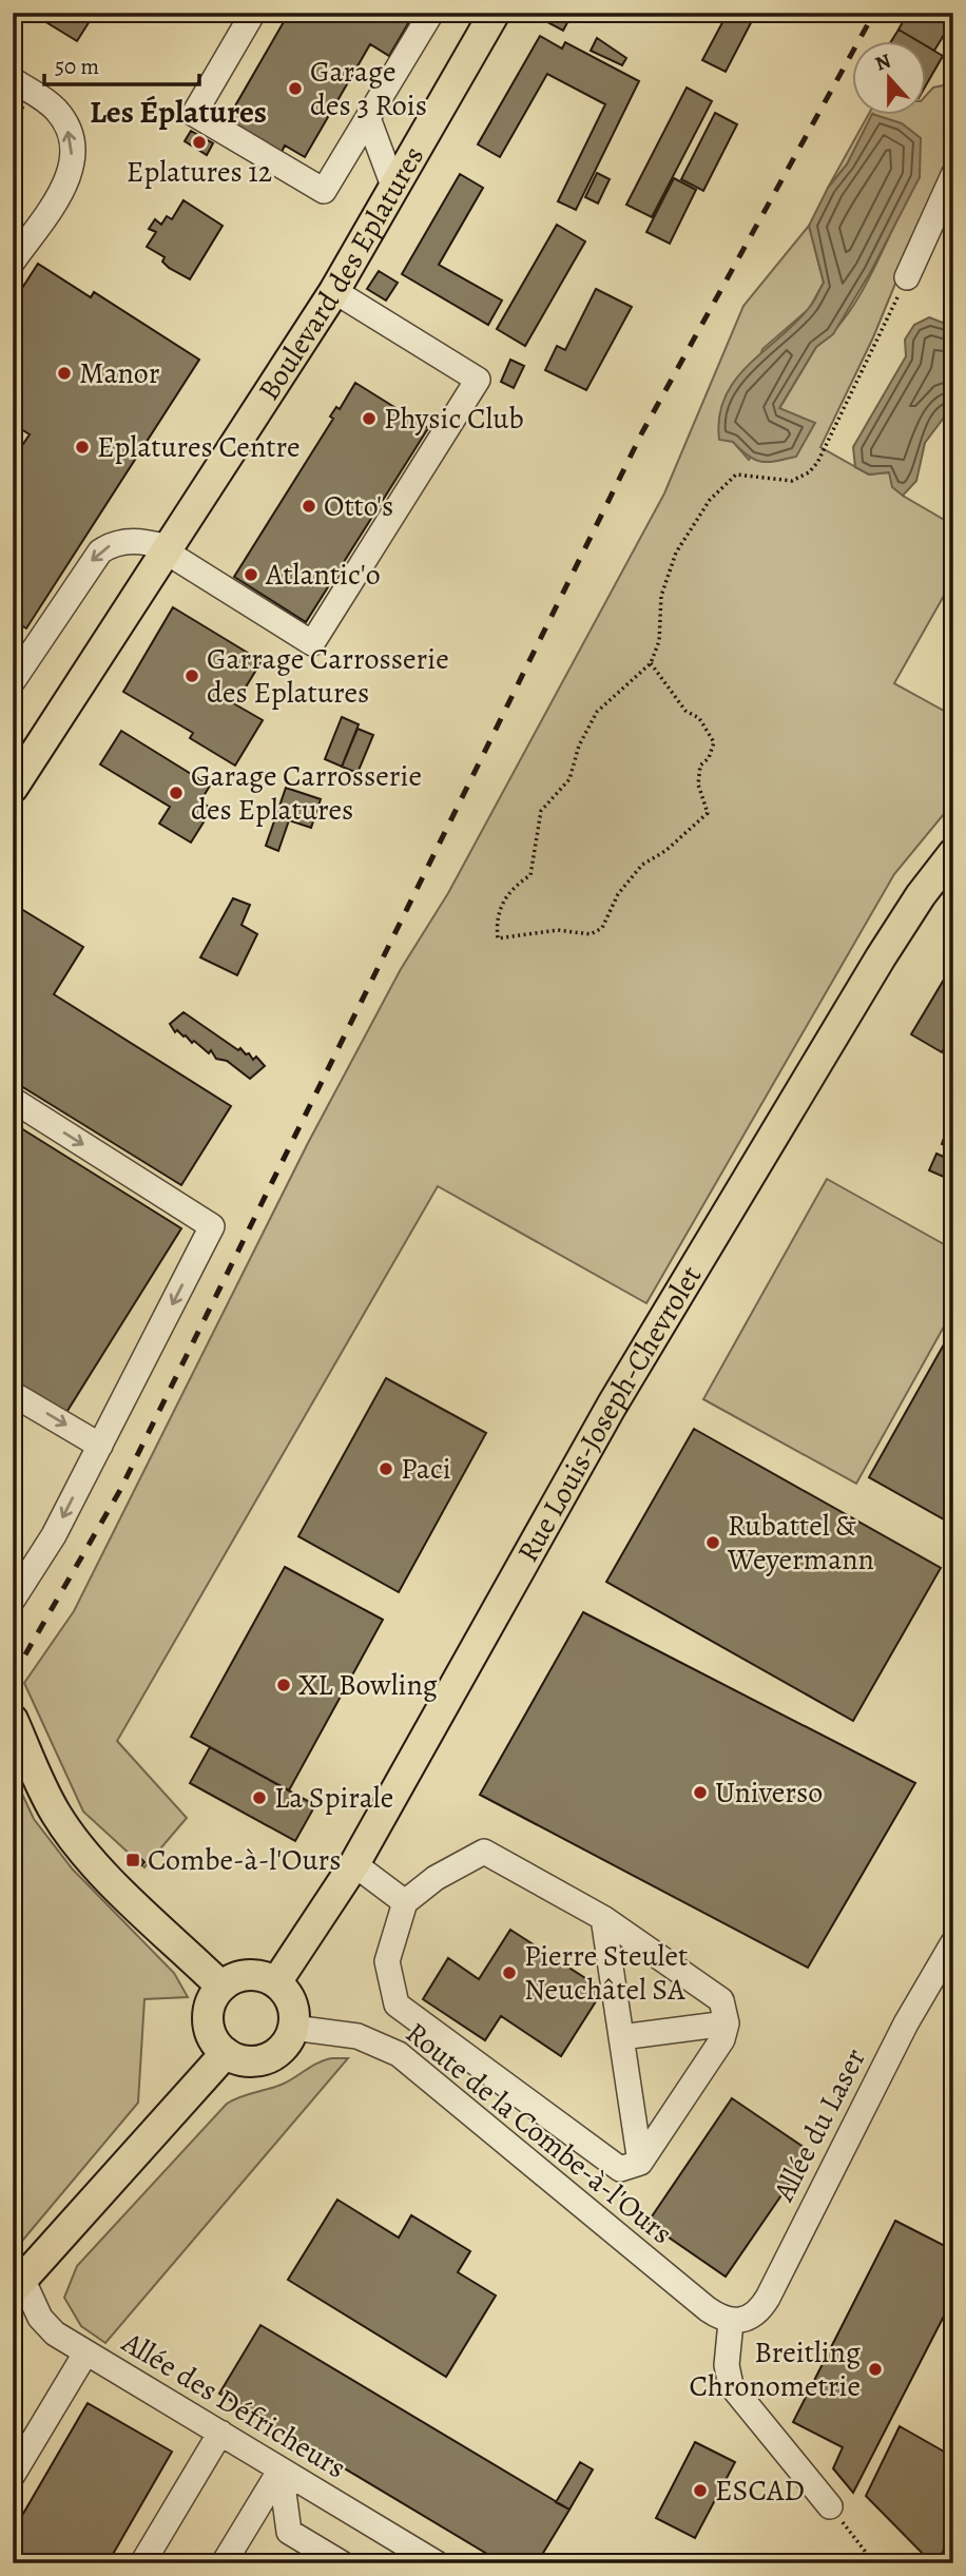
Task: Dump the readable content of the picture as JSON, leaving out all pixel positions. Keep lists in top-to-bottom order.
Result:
{
  "streets": {
    "main road": ["Boulevard des Eplatures", "Rue Louis-Joseph-Chevrolet"],
    "street": ["Allée du Laser", "Route de la Combe-à-l'Ours", "Allée des Défricheurs"]
  },
  "crossings": [
    ["Rue Louis-Joseph-Chevrolet", "Route de la Combe-à-l'Ours"],
    ["Allée du Laser", "Route de la Combe-à-l'Ours"]
  ],
  "districts": ["Les Éplatures"],
  "places": {
    "other": [
      "Garage des 3 Rois",
      "Eplatures 12",
      "Manor",
      "Physic Club",
      "Eplatures Centre",
      "Otto's",
      "Atlantic'o",
      "Garrage Carrosserie des Eplatures",
      "Garage Carrosserie des Eplatures",
      "Paci",
      "Rubattel & Weyermann",
      "XL Bowling",
      "Universo",
      "La Spirale",
      "Pierre Steulet Neuchâtel SA",
      "Breitling Chronometrie",
      "ESCAD"
    ],
    "transit": ["Combe-à-l'Ours"]
  },
  "scale_bar": "50 m",
  "north": "top"
}
